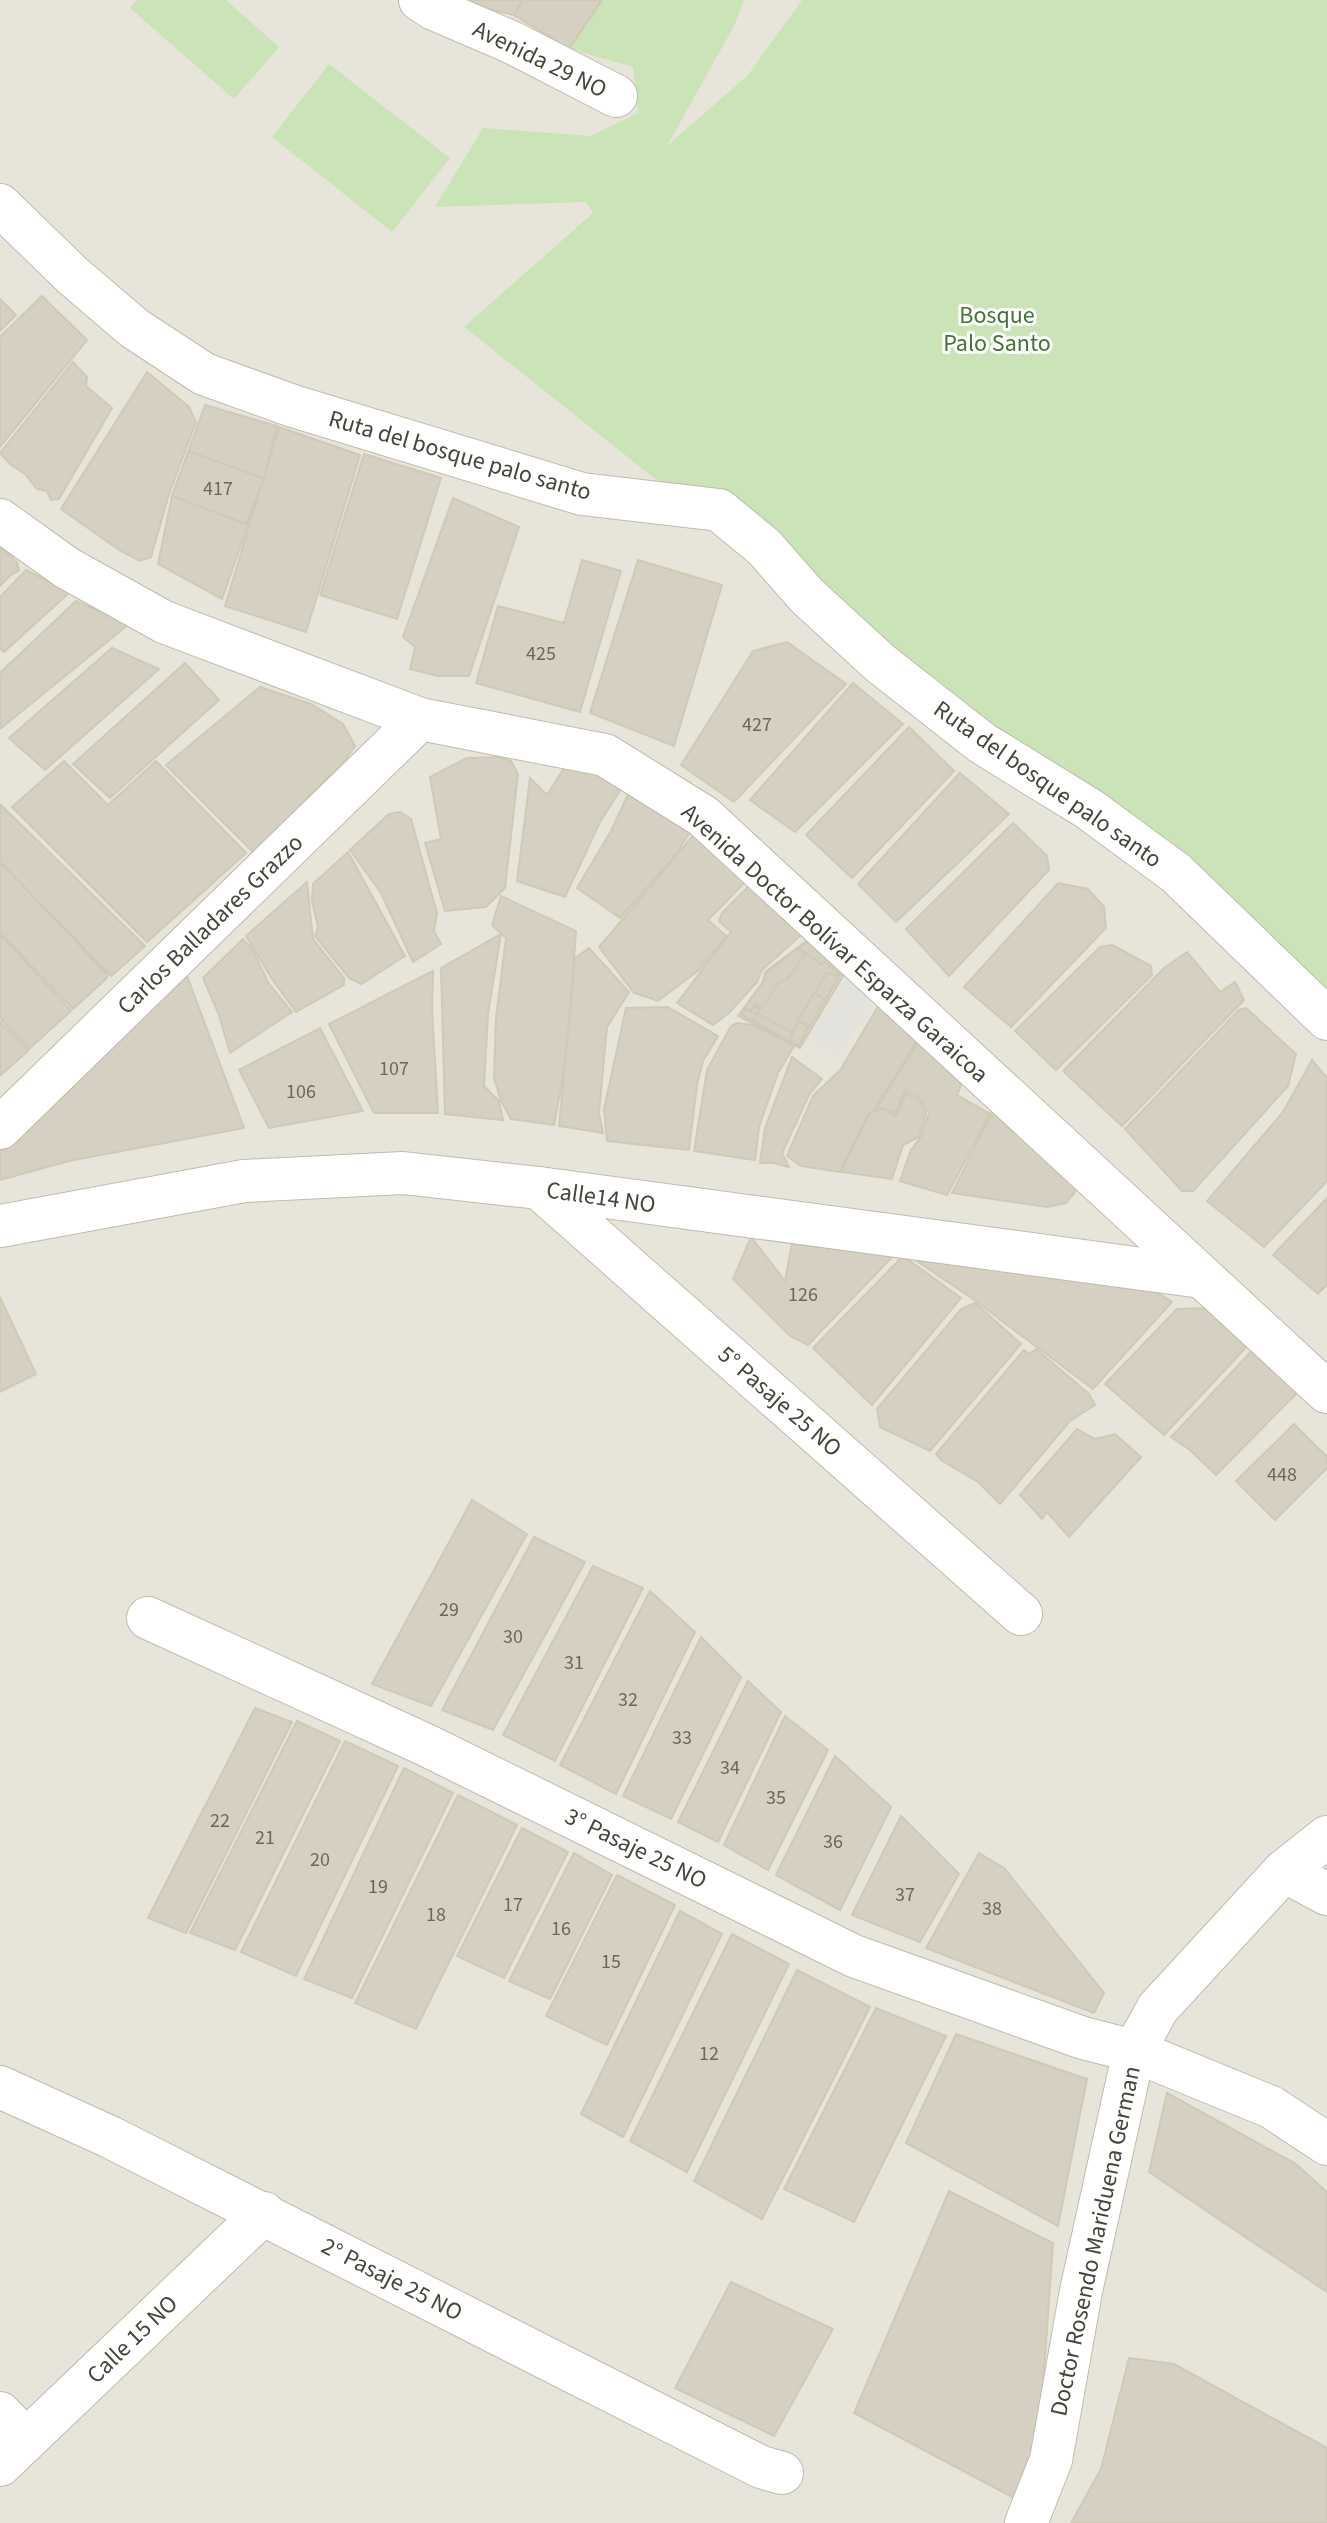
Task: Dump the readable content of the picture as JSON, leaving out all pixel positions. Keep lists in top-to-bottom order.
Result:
{
  "streets": {
    "street": [
      "Avenida 29 NO",
      "Ruta del bosque palo santo",
      "Carlos Balladares Grazzo",
      "Avenida Doctor Bolívar Esparza Garaicoa",
      "Calle14 NO",
      "5° Pasaje 25 NO",
      "3° Pasaje 25 NO",
      "Doctor Rosendo Mariduena German",
      "2° Pasaje 25 NO",
      "Calle 15 NO"
    ]
  },
  "crossings": [
    ["Carlos Balladares Grazzo", "Avenida Doctor Bolívar Esparza Garaicoa"],
    ["Avenida Doctor Bolívar Esparza Garaicoa", "Calle14 NO"],
    ["Calle14 NO", "5° Pasaje 25 NO"],
    ["3° Pasaje 25 NO", "Doctor Rosendo Mariduena German"],
    ["2° Pasaje 25 NO", "Calle 15 NO"]
  ],
  "parks": ["Bosque Palo Santo"],
  "house_numbers": [
    "417",
    "425",
    "427",
    "107",
    "106",
    "126",
    "448",
    "29",
    "30",
    "31",
    "32",
    "33",
    "34",
    "35",
    "22",
    "21",
    "36",
    "20",
    "19",
    "37",
    "17",
    "38",
    "18",
    "16",
    "15",
    "12"
  ]
}
